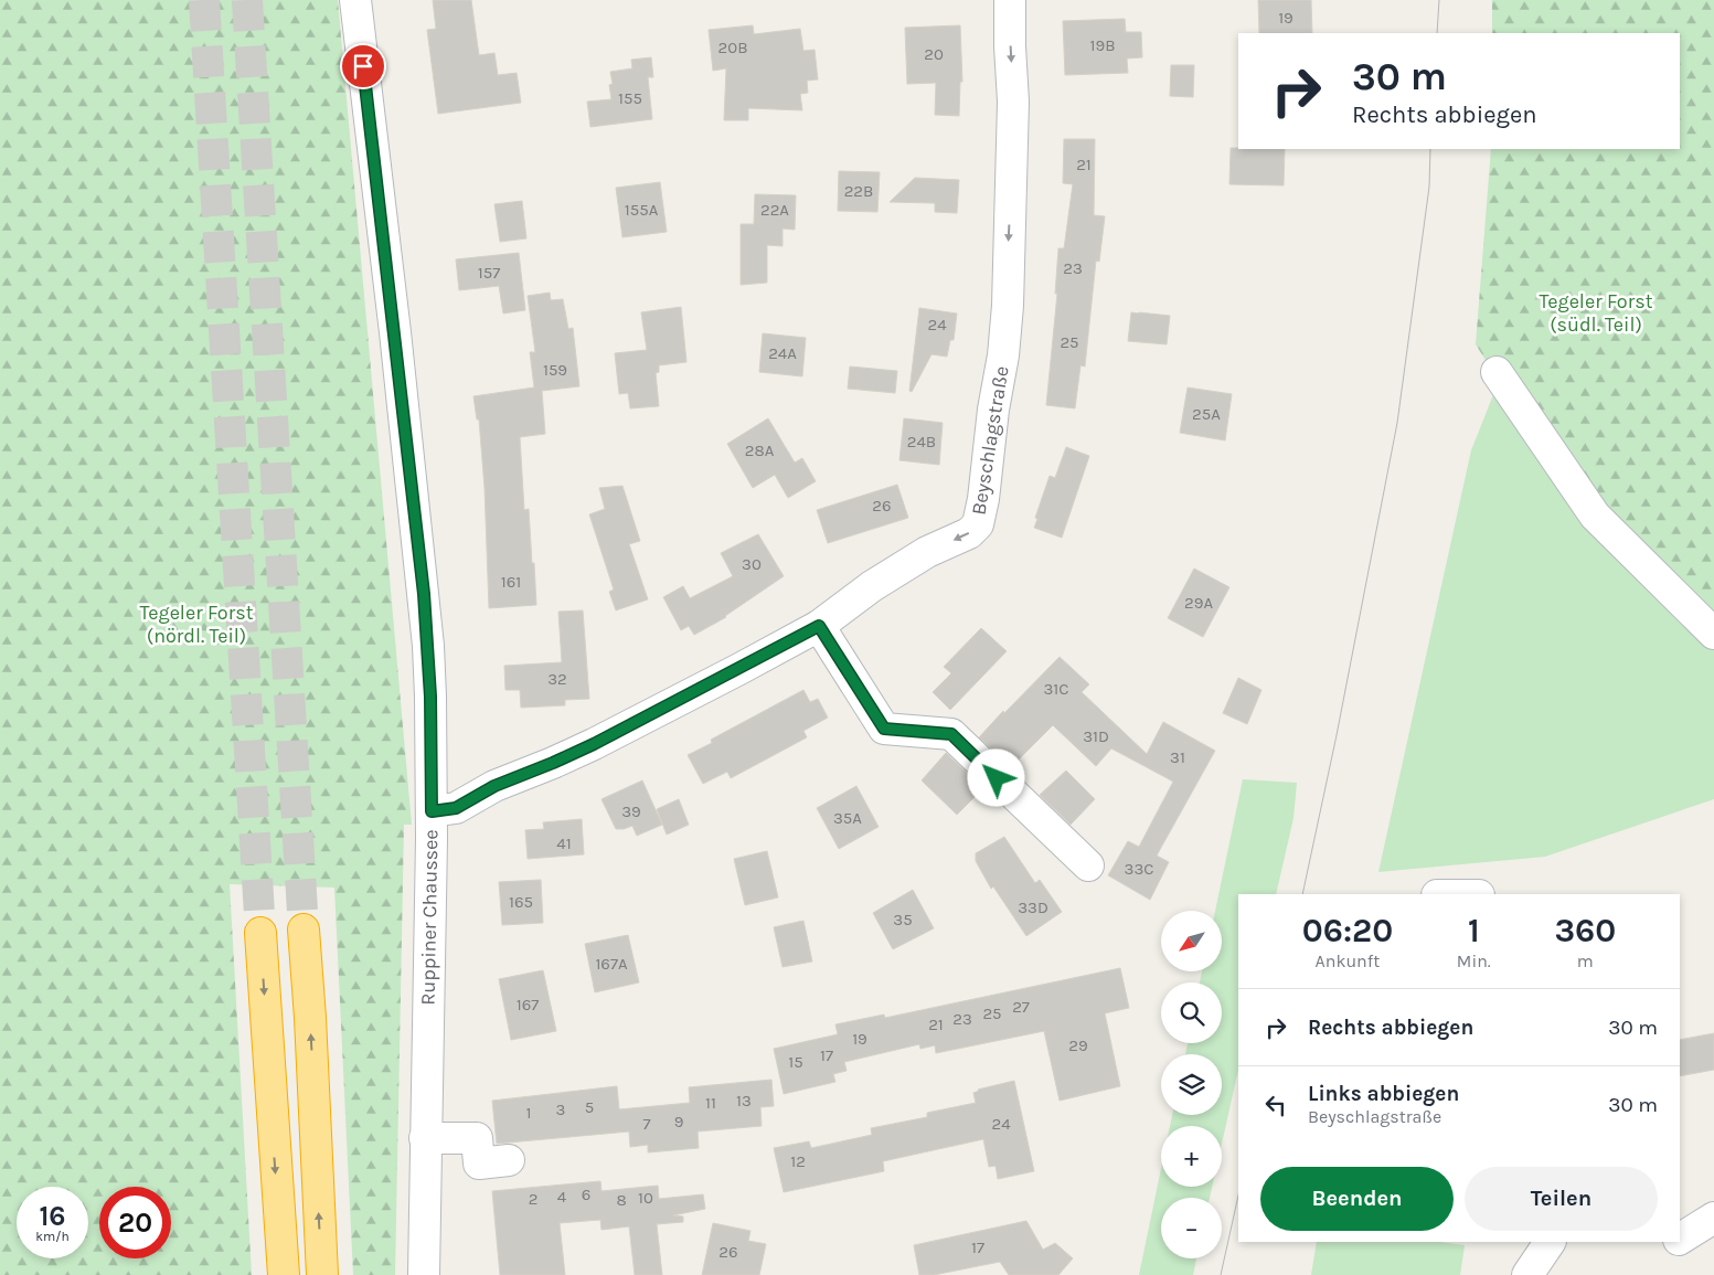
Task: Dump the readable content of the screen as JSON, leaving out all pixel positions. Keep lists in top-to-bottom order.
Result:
{
  "streets": {
    "street": ["Beyschlagstraße", "Ruppiner Chaussee"]
  },
  "crossings": [
    ["Beyschlagstraße", "Ruppiner Chaussee"]
  ],
  "one_way": ["Beyschlagstraße"],
  "parks": ["Tegeler Forst (südl. Teil)", "Tegeler Forst (nördl. Teil)"],
  "house_numbers": [
    "19",
    "19B",
    "20B",
    "20",
    "155",
    "21",
    "22B",
    "155A",
    "22A",
    "23",
    "157",
    "24",
    "25",
    "24A",
    "159",
    "25A",
    "24B",
    "28A",
    "26",
    "30",
    "161",
    "29A",
    "32",
    "31C",
    "31D",
    "31",
    "39",
    "35A",
    "41",
    "33C",
    "165",
    "33D",
    "35",
    "167A",
    "167",
    "27",
    "25",
    "23",
    "21",
    "19",
    "29",
    "17",
    "15",
    "13",
    "11",
    "5",
    "3",
    "1",
    "9",
    "7",
    "24",
    "12",
    "6",
    "4",
    "10",
    "2",
    "8",
    "17",
    "26"
  ],
  "north": "bottom left",
  "page": {
    "turn": ["30 m", "Rechts abbiegen"],
    "eta": [
      "06:20",
      "Ankunft",
      "1",
      "Min.",
      "360",
      "m"
    ],
    "map_buttons": ["+", "−"],
    "list": [
      {
        "name": "Rechts abbiegen",
        "value": "30 m"
      },
      {
        "name": "Links abbiegen",
        "note": "Beyschlagstraße",
        "value": "30 m"
      }
    ],
    "buttons": ["Beenden", "Teilen"],
    "speed": "16 km/h",
    "limit": "20"
  }
}
